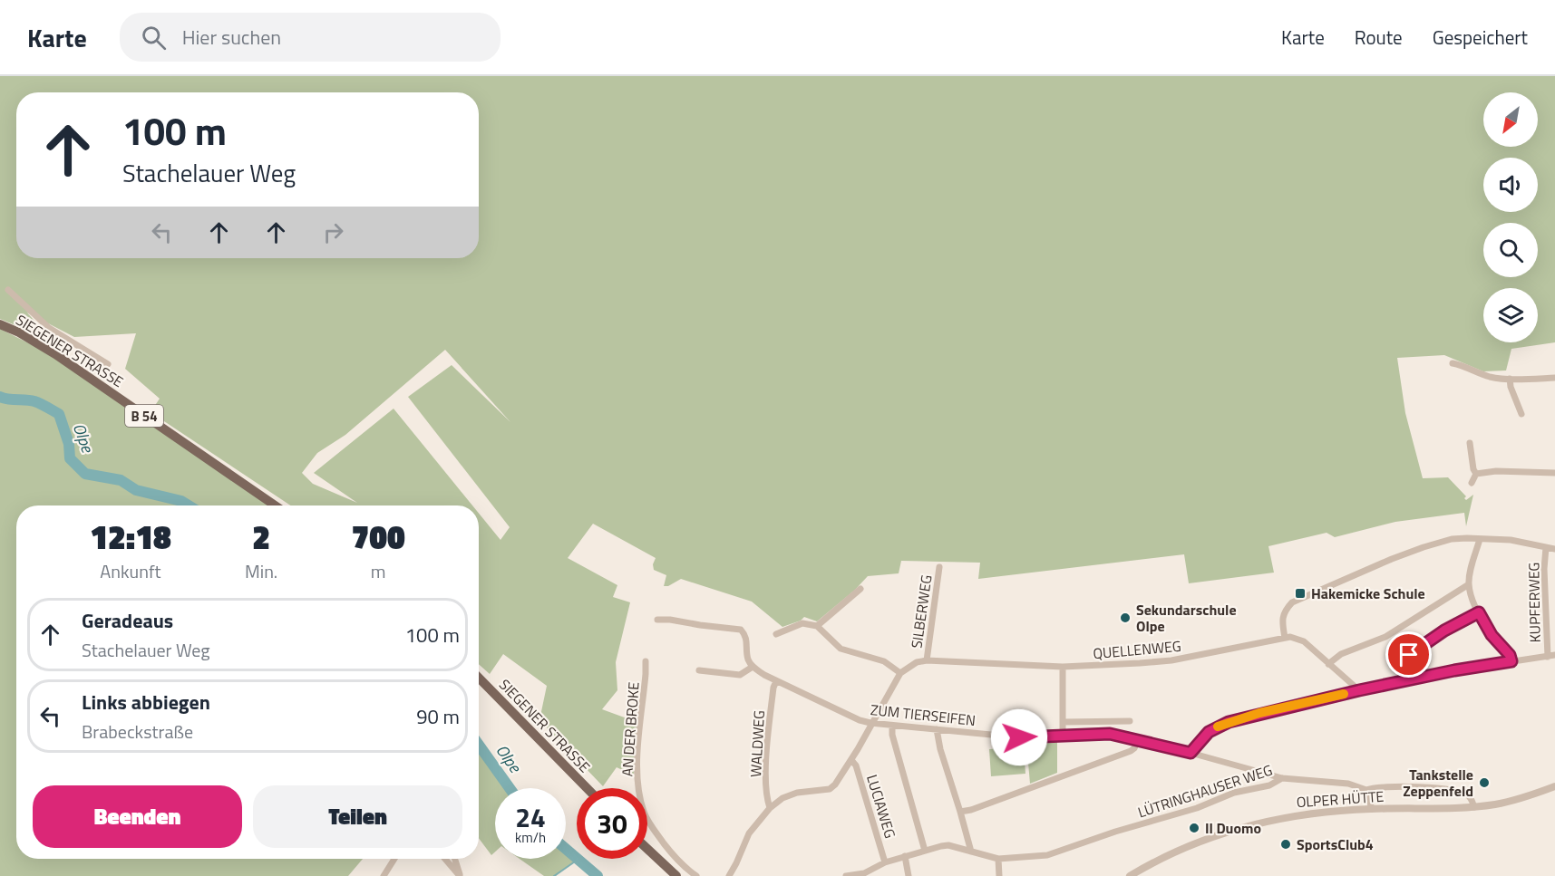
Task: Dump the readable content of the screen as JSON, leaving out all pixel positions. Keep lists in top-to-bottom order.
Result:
{
  "streets": {
    "main road": ["SIEGENER STRASSE", "B 54"],
    "street": [
      "KUPFERWEG",
      "SILBERWEG",
      "QUELLENWEG",
      "ZUM TIERSEIFEN",
      "AN DER BROKE",
      "WALDWEG",
      "LÜTRINGHAUSER WEG",
      "OLPER HÜTTE",
      "LUCIAWEG"
    ]
  },
  "crossings": [
    ["SILBERWEG", "QUELLENWEG"],
    ["ZUM TIERSEIFEN", "WALDWEG"],
    ["ZUM TIERSEIFEN", "LÜTRINGHAUSER WEG"],
    ["LÜTRINGHAUSER WEG", "OLPER HÜTTE"],
    ["LÜTRINGHAUSER WEG", "LUCIAWEG"]
  ],
  "water": ["Olpe"],
  "places": {
    "transit": ["Hakemicke Schule"],
    "other": [
      "Sekundarschule Olpe",
      "Tankstelle Zeppenfeld",
      "Il Duomo",
      "SportsClub4"
    ]
  },
  "north": "bottom left",
  "page": {
    "header": "Karte",
    "search": "Hier suchen",
    "nav": ["Karte", "Route", "Gespeichert"],
    "turn": ["100 m", "Stachelauer Weg"],
    "eta": [
      "12:18",
      "Ankunft",
      "2",
      "Min.",
      "700",
      "m"
    ],
    "list": [
      {
        "name": "Geradeaus",
        "note": "Stachelauer Weg",
        "value": "100 m"
      },
      {
        "name": "Links abbiegen",
        "note": "Brabeckstraße",
        "value": "90 m"
      }
    ],
    "buttons": ["Beenden", "Teilen"],
    "speed": "24 km/h",
    "limit": "30"
  }
}
